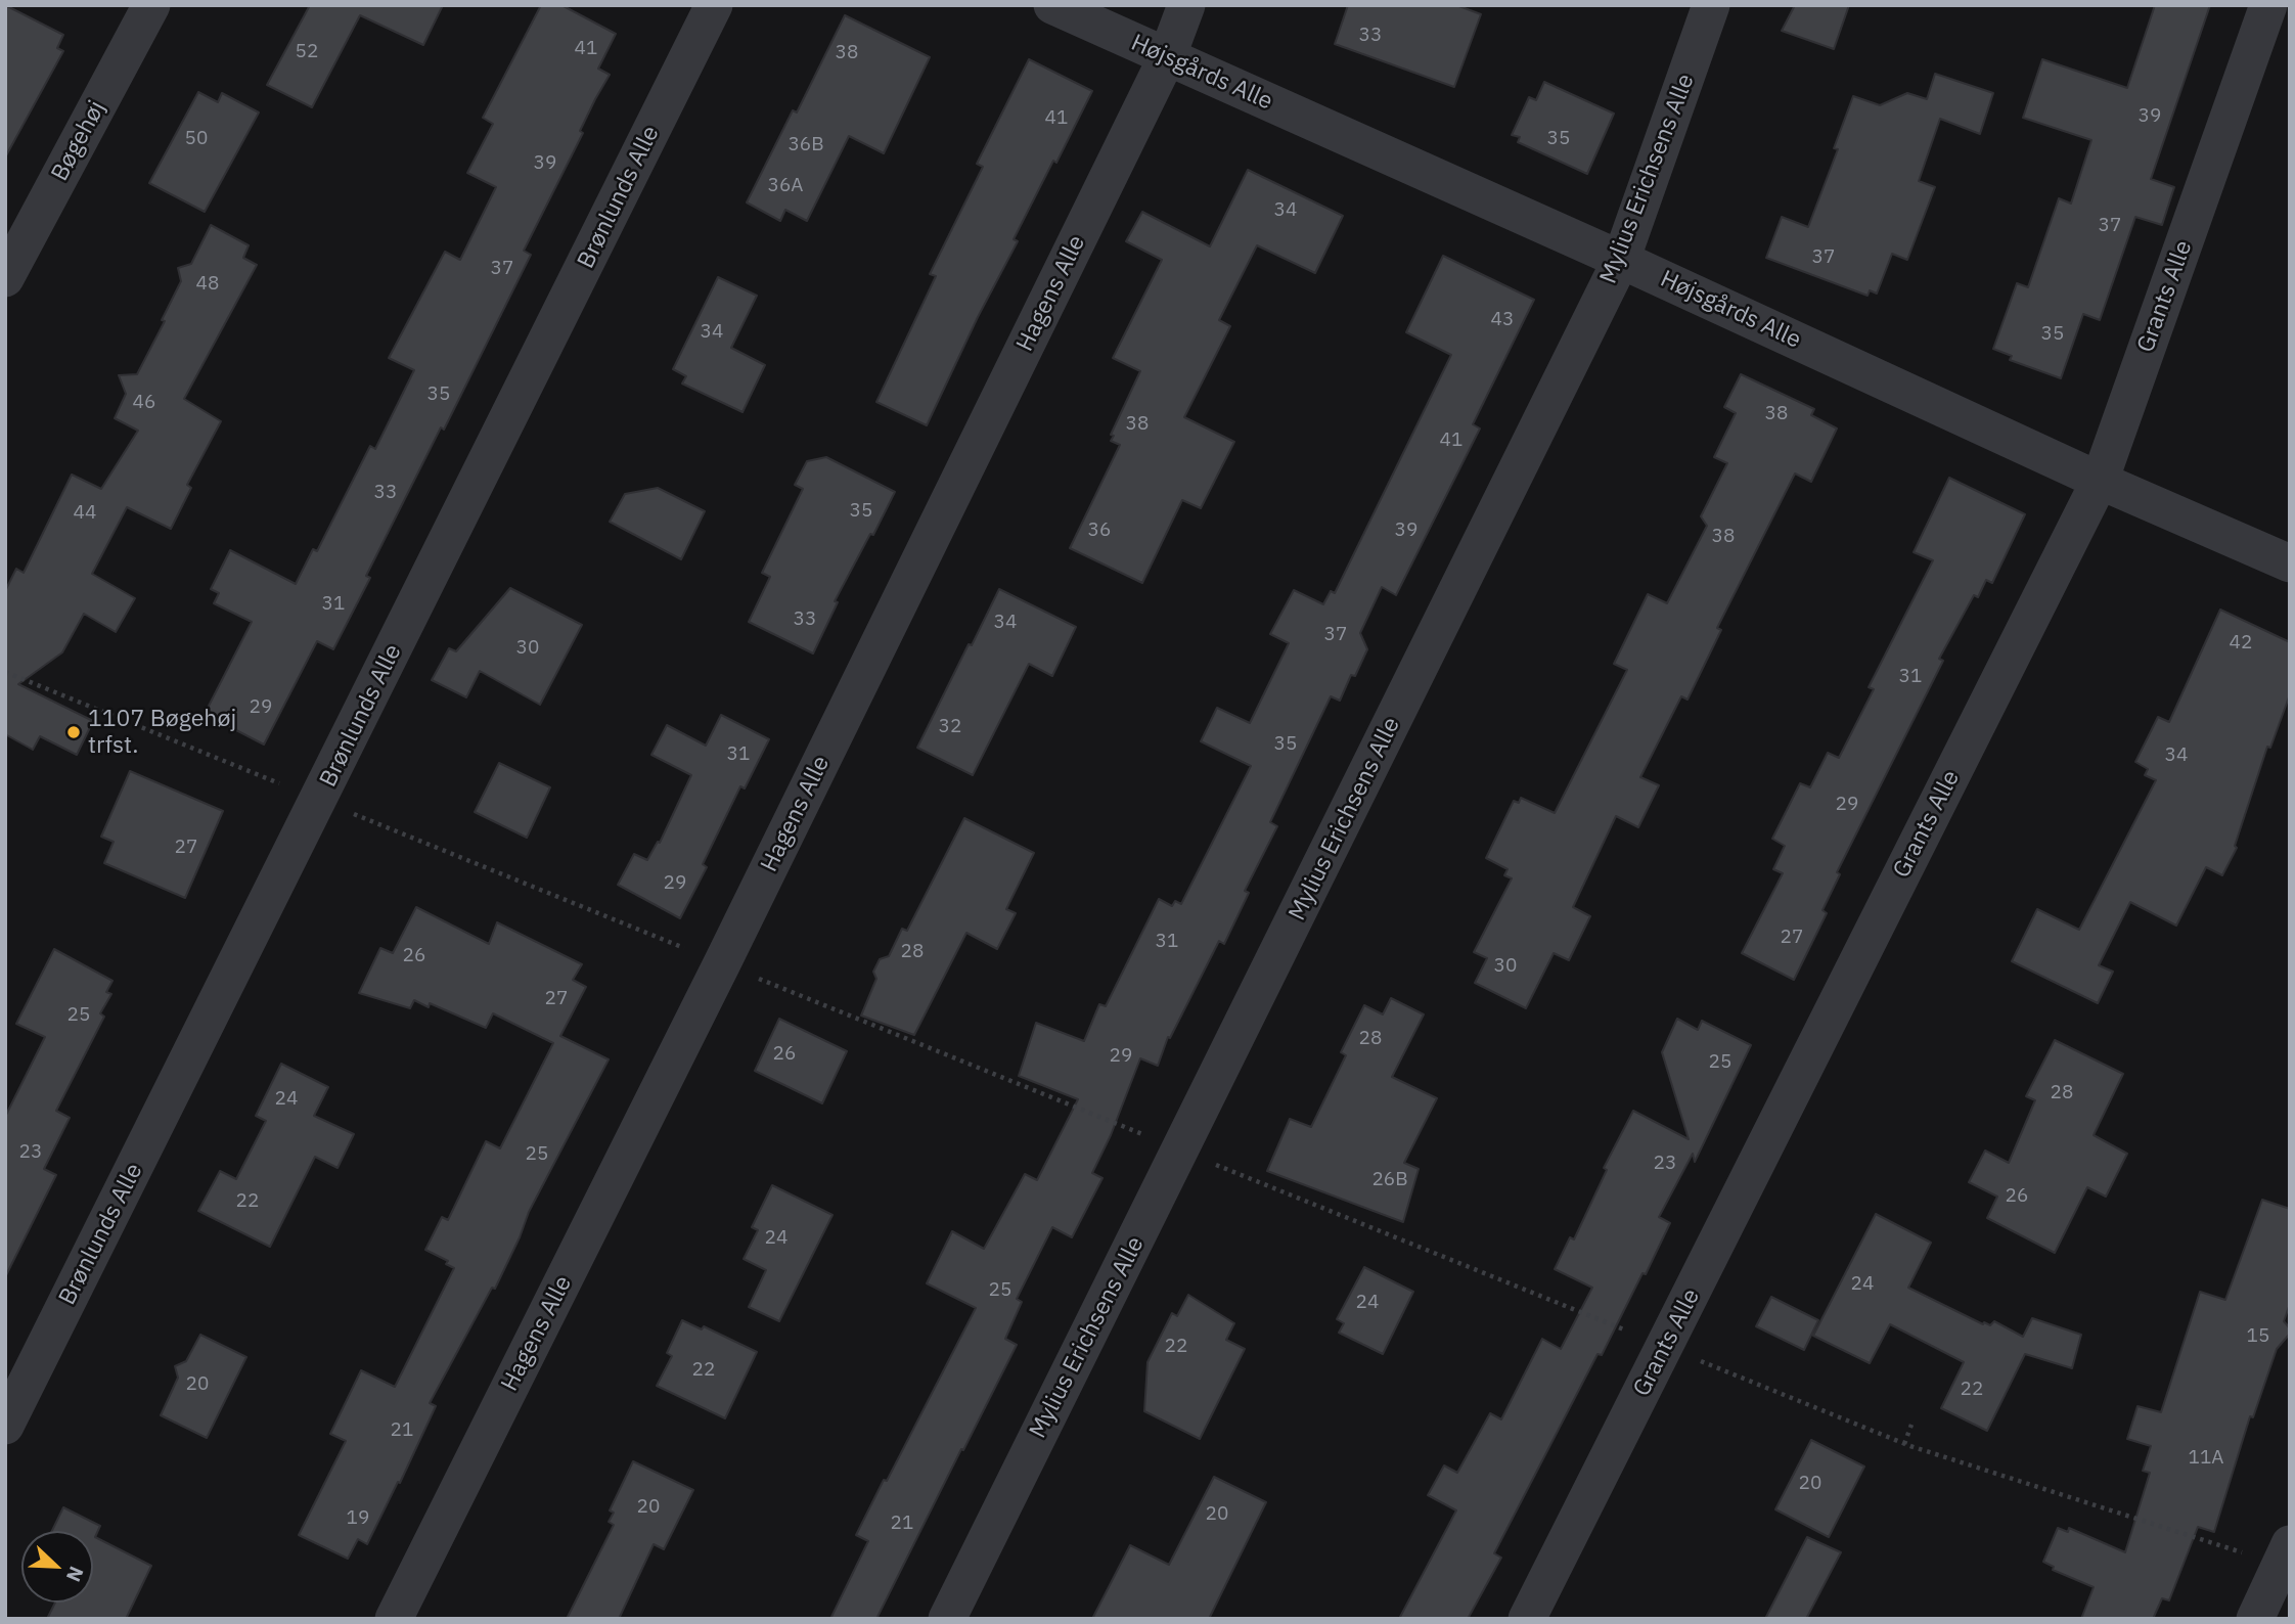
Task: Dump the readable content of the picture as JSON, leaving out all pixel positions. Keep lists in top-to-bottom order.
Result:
{
  "streets": {
    "street": [
      "Højsgårds Alle",
      "Bøgehøj",
      "Mylius Erichsens Alle",
      "Brønlunds Alle",
      "Hagens Alle",
      "Grants Alle"
    ]
  },
  "crossings": [
    ["Højsgårds Alle", "Mylius Erichsens Alle"],
    ["Højsgårds Alle", "Hagens Alle"],
    ["Højsgårds Alle", "Grants Alle"]
  ],
  "places": ["1107 Bøgehøj trfst."],
  "house_numbers": [
    "33",
    "41",
    "52",
    "38",
    "39",
    "41",
    "50",
    "35",
    "36B",
    "39",
    "36A",
    "34",
    "37",
    "37",
    "37",
    "48",
    "43",
    "34",
    "35",
    "35",
    "46",
    "38",
    "38",
    "41",
    "33",
    "35",
    "44",
    "36",
    "39",
    "38",
    "31",
    "33",
    "34",
    "37",
    "42",
    "30",
    "31",
    "29",
    "32",
    "35",
    "31",
    "34",
    "29",
    "27",
    "29",
    "27",
    "31",
    "28",
    "26",
    "30",
    "27",
    "25",
    "28",
    "26",
    "29",
    "25",
    "28",
    "24",
    "23",
    "25",
    "23",
    "26B",
    "26",
    "22",
    "24",
    "24",
    "25",
    "24",
    "15",
    "22",
    "22",
    "20",
    "22",
    "21",
    "11A",
    "20",
    "20",
    "20",
    "19",
    "21"
  ],
  "north": "bottom right"
}
